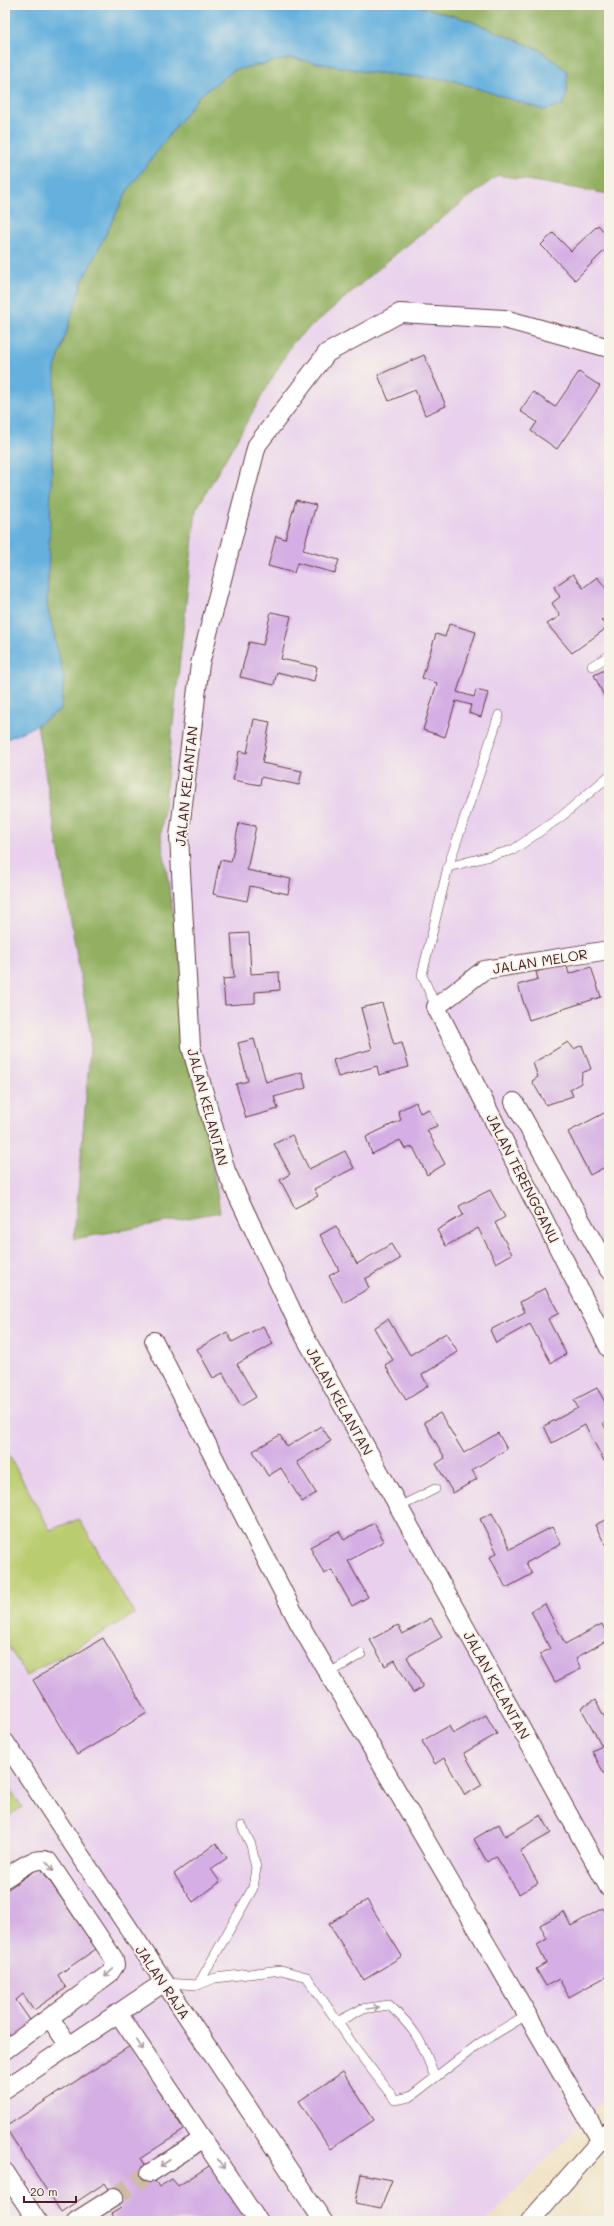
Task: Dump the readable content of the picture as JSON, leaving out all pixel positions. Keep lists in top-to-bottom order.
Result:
{
  "streets": {
    "street": [
      "JALAN KELANTAN",
      "JALAN MELOR",
      "JALAN TERENGGANU",
      "JALAN RAJA"
    ]
  },
  "crossings": [
    ["JALAN MELOR", "JALAN TERENGGANU"]
  ],
  "scale_bar": "20 m"
}
